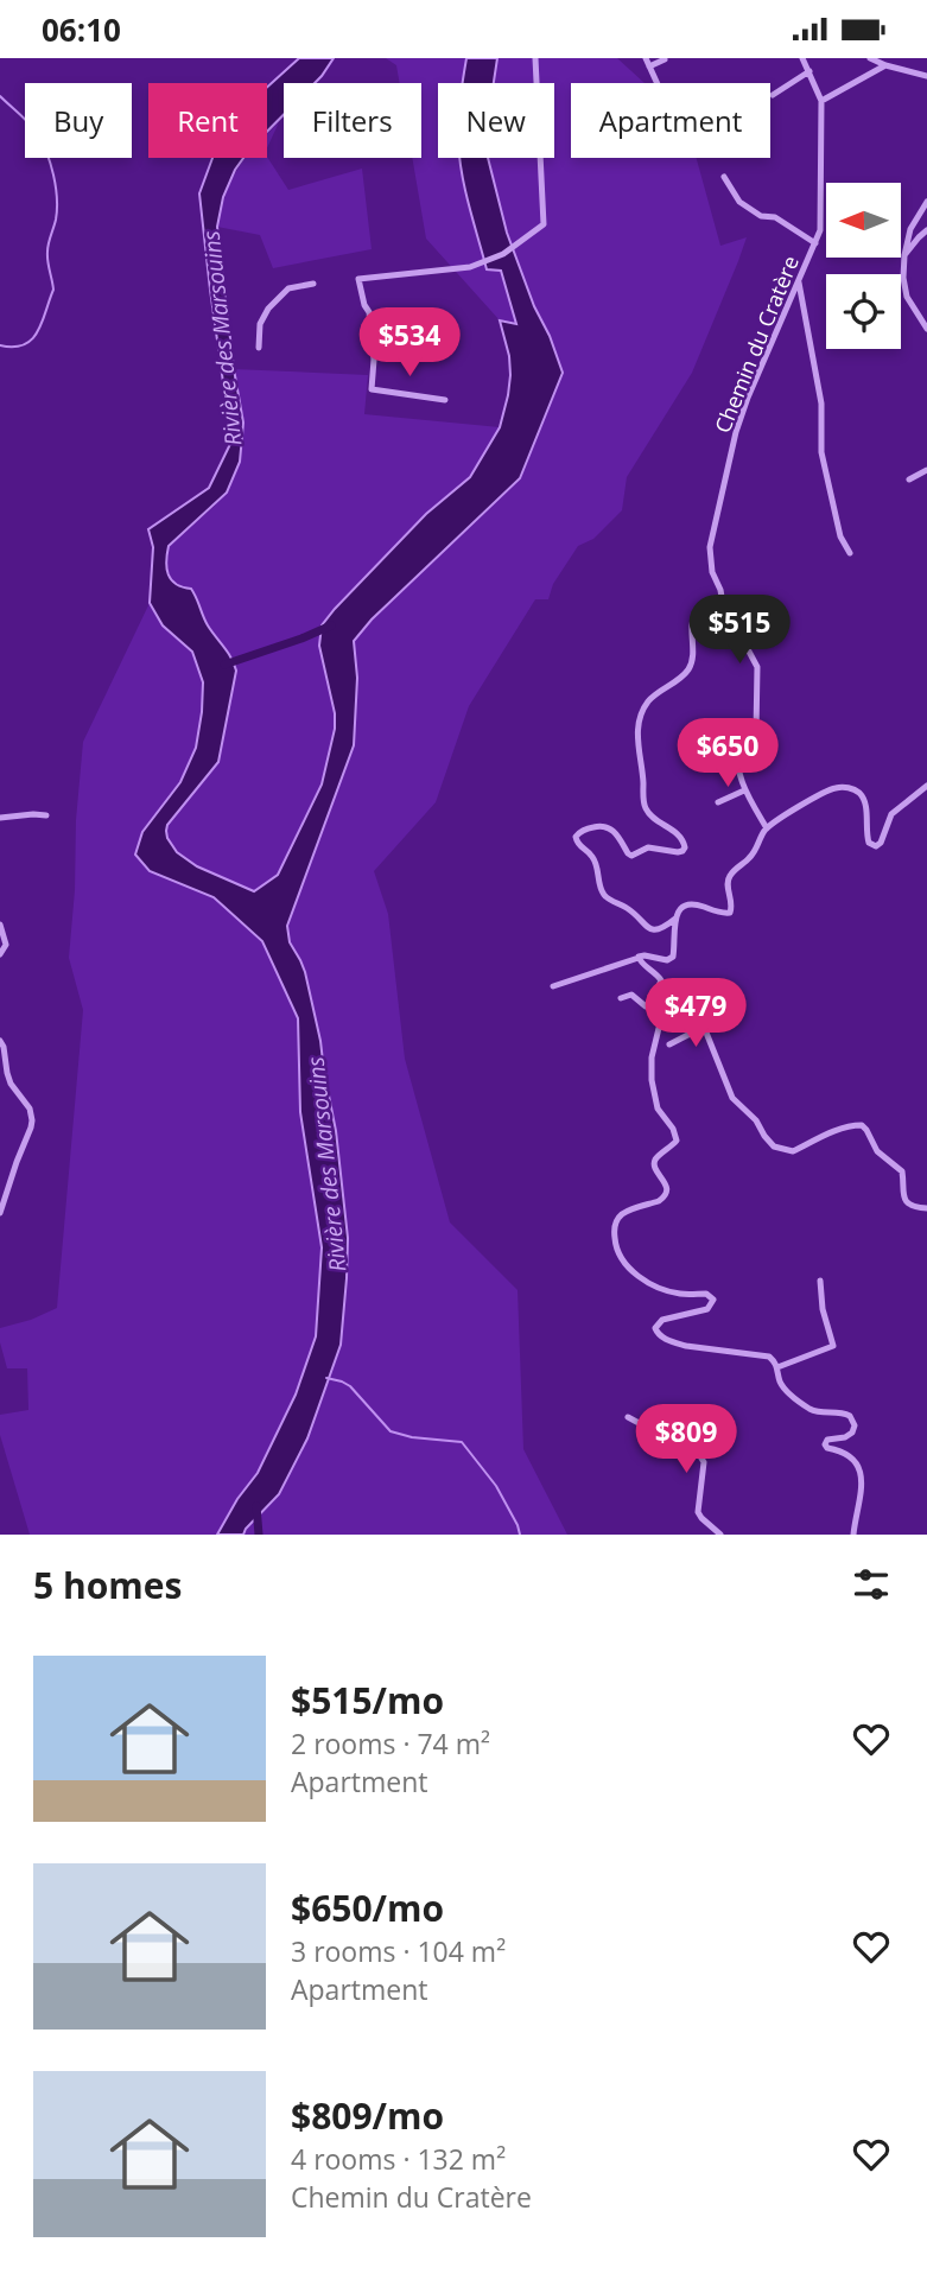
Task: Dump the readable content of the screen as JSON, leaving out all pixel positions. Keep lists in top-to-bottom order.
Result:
{
  "streets": {
    "street": ["Chemin du Cratère"]
  },
  "water": ["Rivière des Marsouins"],
  "north": "left",
  "page": {
    "status": "06:10",
    "chip": [
      "Buy",
      "Rent",
      "Filters",
      "New",
      "Apartment"
    ],
    "price": [
      "$534",
      "$515",
      "$650",
      "$479",
      "$809"
    ],
    "heading": "5 homes",
    "list": [
      {
        "name": "$515/mo",
        "note": "2 rooms · 74 m² · Apartment"
      },
      {
        "name": "$650/mo",
        "note": "3 rooms · 104 m² · Apartment"
      },
      {
        "name": "$809/mo",
        "note": "4 rooms · 132 m² · Chemin du Cratère"
      }
    ]
  }
}
